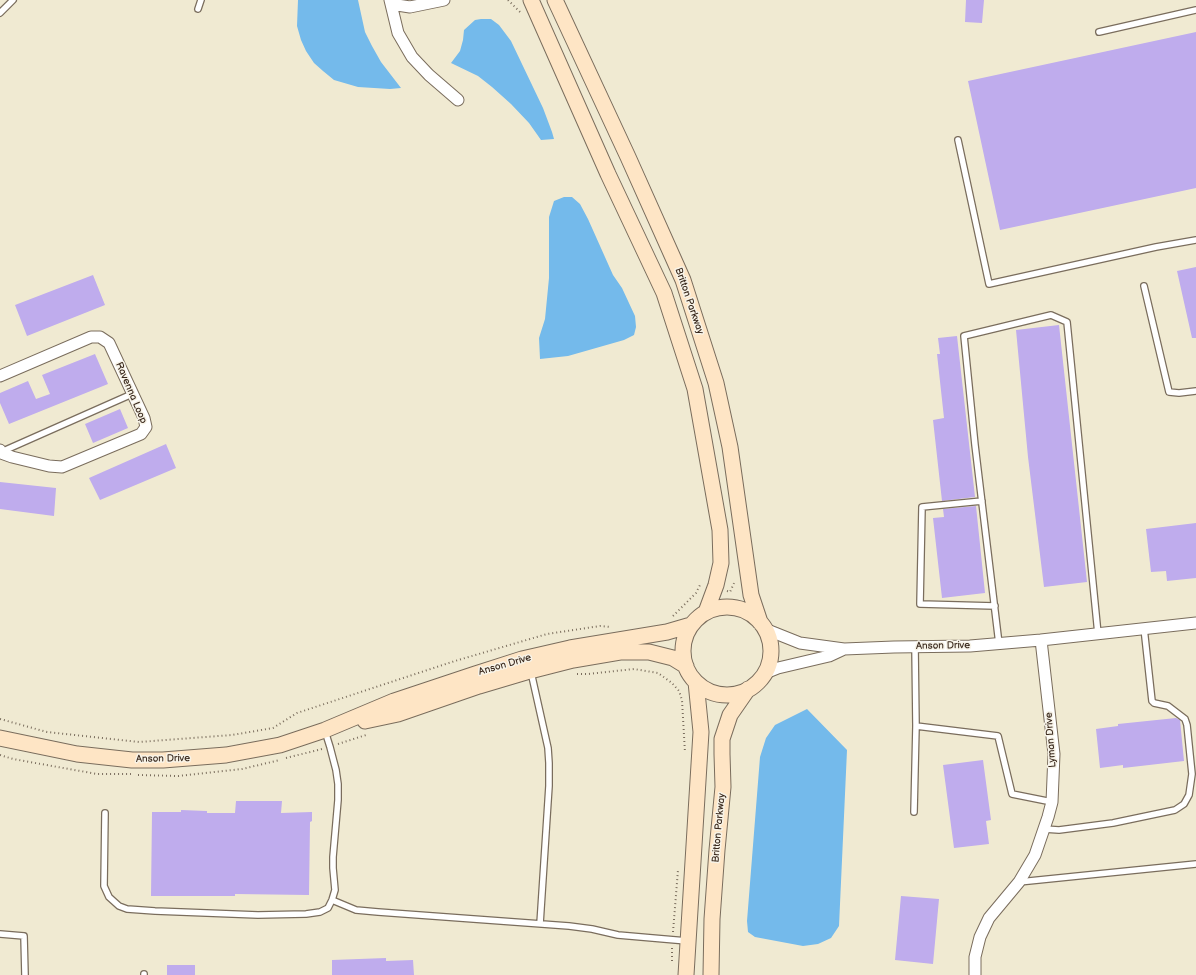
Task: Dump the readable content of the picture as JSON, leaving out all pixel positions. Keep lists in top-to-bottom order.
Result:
{
  "streets": {
    "main road": ["Britton Parkway", "Anson Drive"],
    "street": ["Ravenna Loop", "Lyman Drive"]
  },
  "crossings": [
    ["Britton Parkway", "Anson Drive"],
    ["Anson Drive", "Lyman Drive"]
  ]
}
